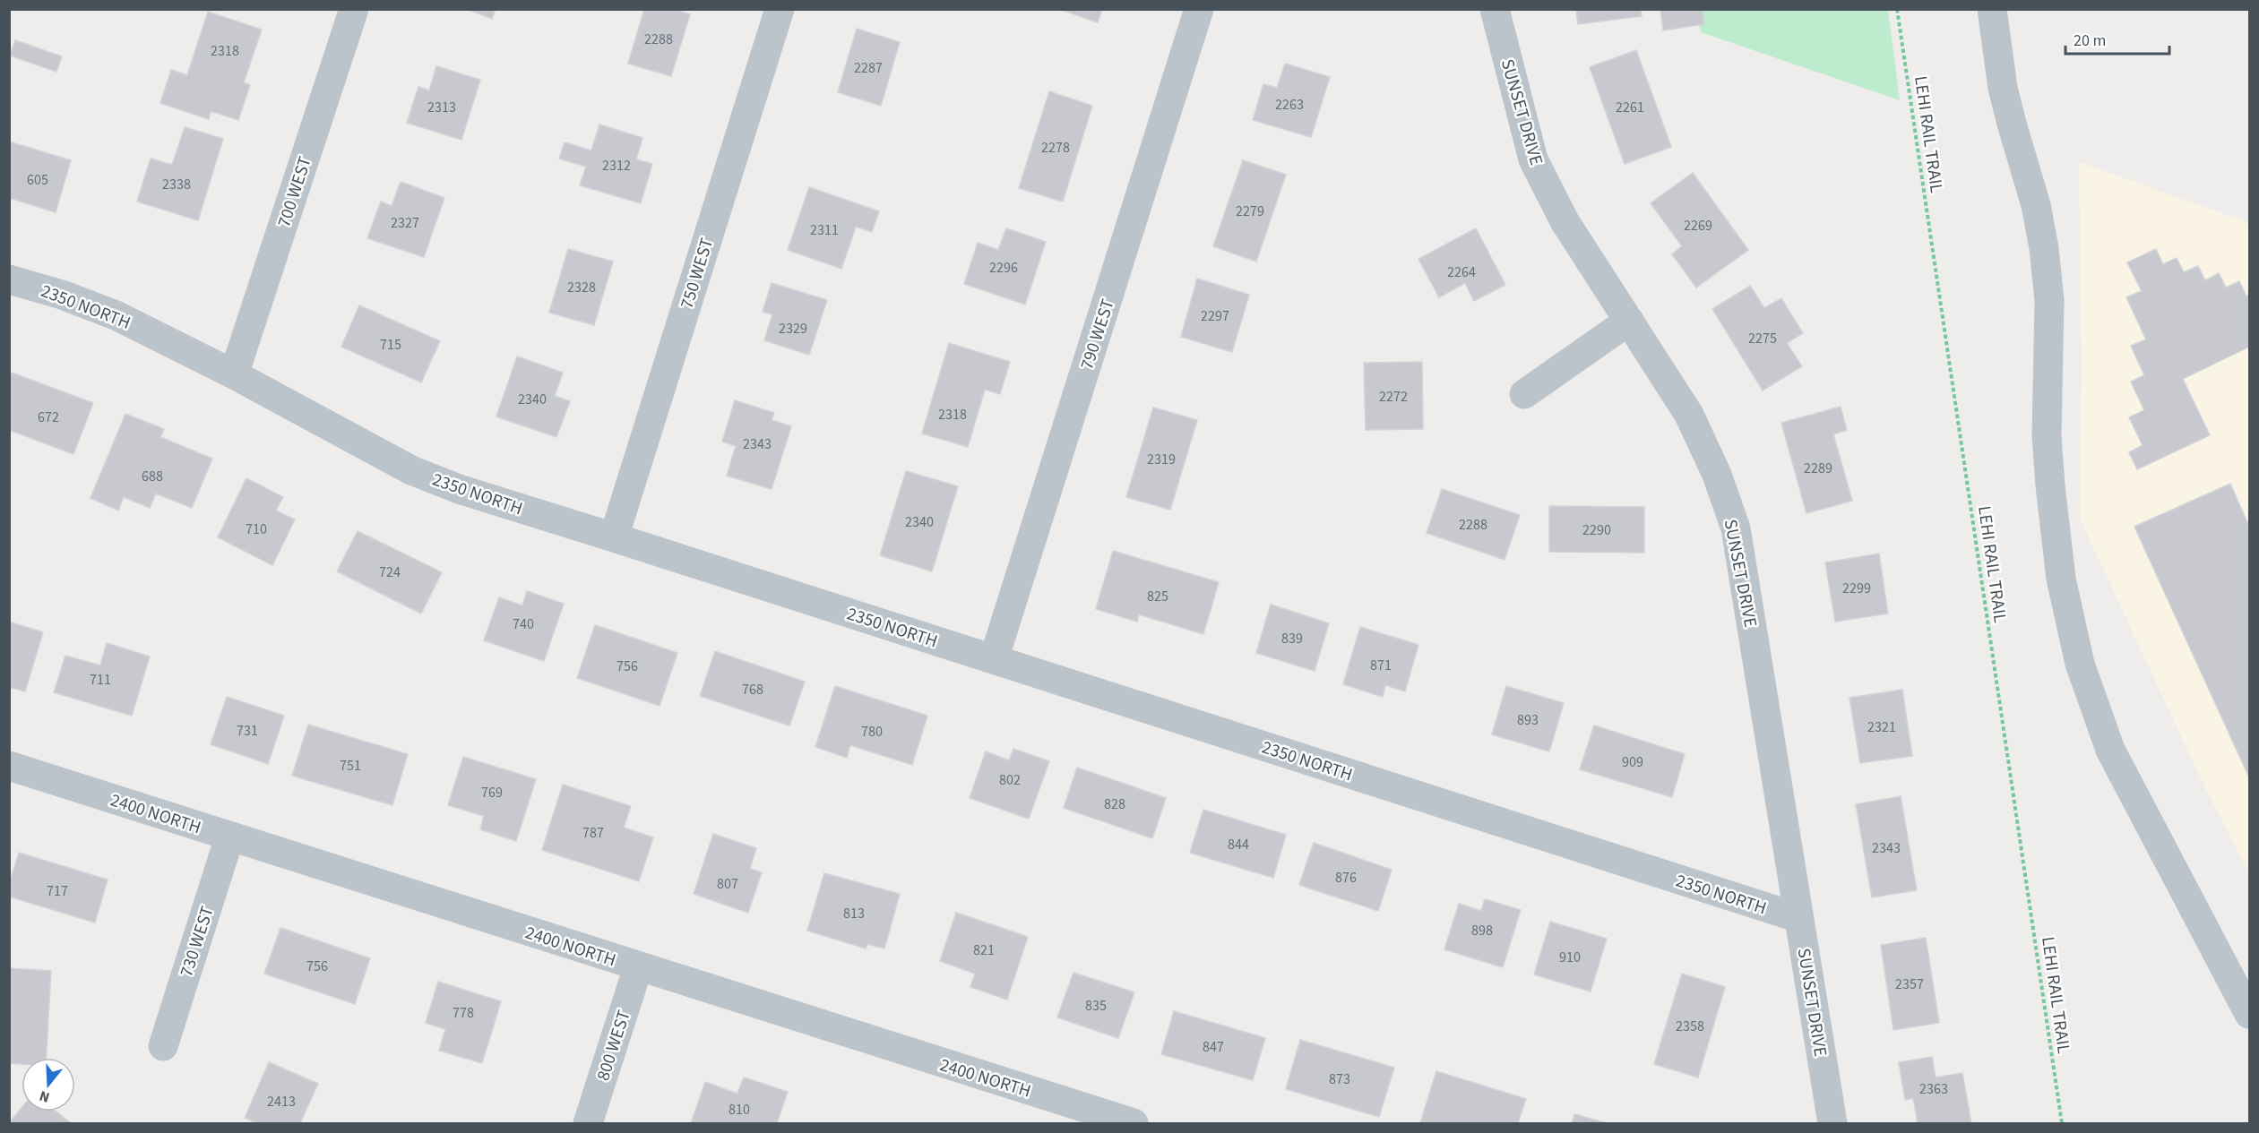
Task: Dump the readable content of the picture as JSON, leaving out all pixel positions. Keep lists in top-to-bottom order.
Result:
{
  "streets": {
    "street": [
      "SUNSET DRIVE",
      "700 WEST",
      "750 WEST",
      "2350 NORTH",
      "790 WEST",
      "2400 NORTH",
      "730 WEST",
      "800 WEST"
    ],
    "path": ["LEHI RAIL TRAIL"]
  },
  "crossings": [
    ["SUNSET DRIVE", "2350 NORTH"],
    ["700 WEST", "2350 NORTH"],
    ["750 WEST", "2350 NORTH"],
    ["2350 NORTH", "790 WEST"],
    ["2400 NORTH", "730 WEST"],
    ["2400 NORTH", "800 WEST"]
  ],
  "house_numbers": [
    "2288",
    "2318",
    "2287",
    "2263",
    "2313",
    "2261",
    "2278",
    "2312",
    "605",
    "2338",
    "2279",
    "2327",
    "2269",
    "2311",
    "2296",
    "2264",
    "2328",
    "2297",
    "2329",
    "2275",
    "715",
    "2272",
    "2340",
    "2318",
    "672",
    "2343",
    "2319",
    "2289",
    "688",
    "2340",
    "2288",
    "710",
    "2290",
    "724",
    "2299",
    "825",
    "740",
    "839",
    "871",
    "756",
    "711",
    "768",
    "893",
    "2321",
    "731",
    "780",
    "909",
    "751",
    "802",
    "769",
    "828",
    "787",
    "844",
    "2343",
    "876",
    "807",
    "717",
    "813",
    "898",
    "821",
    "910",
    "756",
    "2357",
    "835",
    "778",
    "2358",
    "847",
    "873",
    "2363",
    "2413",
    "810"
  ],
  "scale_bar": "20 m",
  "north": "bottom"
}
